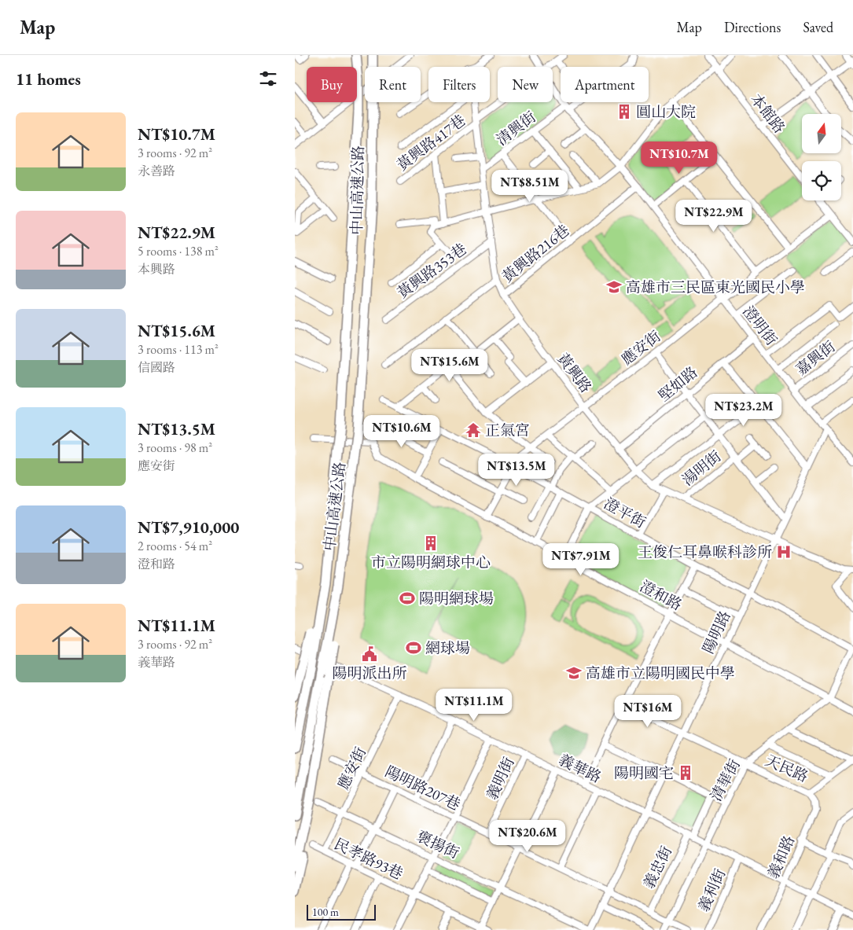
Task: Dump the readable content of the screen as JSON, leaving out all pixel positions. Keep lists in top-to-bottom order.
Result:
{
  "streets": {
    "highway": ["中山高速公路"],
    "street": [
      "本館路",
      "清興街",
      "黃興路417巷",
      "黃興路216巷",
      "黃興路353巷",
      "澄明街",
      "應安街",
      "嘉興街",
      "黃興路",
      "堅如路",
      "湯明街",
      "澄平街",
      "澄和路",
      "陽明路",
      "義華路",
      "天民路",
      "義明街",
      "清華街",
      "陽明路207巷",
      "褒揚街",
      "義和路",
      "民孝路93巷",
      "義忠街",
      "義利街"
    ]
  },
  "crossings": [
    ["清興街", "澄明街"],
    ["清興街", "黃興路"],
    ["黃興路417巷", "黃興路"],
    ["黃興路216巷", "澄明街"],
    ["黃興路216巷", "黃興路"],
    ["黃興路353巷", "黃興路"],
    ["澄明街", "應安街"],
    ["澄明街", "嘉興街"],
    ["澄明街", "堅如路"],
    ["澄明街", "陽明路"],
    ["應安街", "黃興路"],
    ["應安街", "澄平街"],
    ["應安街", "澄和路"],
    ["應安街", "義華路"],
    ["應安街", "陽明路207巷"],
    ["應安街", "褒揚街"],
    ["應安街", "民孝路93巷"],
    ["黃興路", "堅如路"],
    ["黃興路", "湯明街"],
    ["黃興路", "陽明路"],
    ["澄平街", "陽明路"],
    ["澄平街", "清華街"],
    ["澄和路", "陽明路"],
    ["澄和路", "清華街"],
    ["陽明路", "義華路"],
    ["陽明路", "天民路"],
    ["陽明路", "陽明路207巷"],
    ["陽明路", "褒揚街"],
    ["義華路", "義明街"],
    ["義華路", "清華街"],
    ["義華路", "義和路"],
    ["義華路", "義忠街"],
    ["義華路", "義利街"],
    ["天民路", "清華街"],
    ["天民路", "義和路"],
    ["義明街", "陽明路207巷"],
    ["清華街", "陽明路207巷"],
    ["陽明路207巷", "義忠街"]
  ],
  "places": {
    "building": ["圓山大院", "市立陽明網球中心", "陽明國宅"],
    "school or university": ["高雄市三民區東光國民小學", "高雄市立陽明國民中學"],
    "temple": ["正氣宮"],
    "hospital": ["王俊仁耳鼻喉科診所"],
    "sports": ["陽明網球場", "網球場"],
    "public building": ["陽明派出所"]
  },
  "scale_bar": "100 m",
  "north": "top",
  "page": {
    "header": "Map",
    "nav": ["Map", "Directions", "Saved"],
    "heading": "11 homes",
    "chip": [
      "Buy",
      "Rent",
      "Filters",
      "New",
      "Apartment"
    ],
    "list": [
      {
        "name": "NT$10.7M",
        "note": "3 rooms · 92 m² · 永善路"
      },
      {
        "name": "NT$22.9M",
        "note": "5 rooms · 138 m² · 本興路"
      },
      {
        "name": "NT$15.6M",
        "note": "3 rooms · 113 m² · 信國路"
      },
      {
        "name": "NT$13.5M",
        "note": "3 rooms · 98 m² · 應安街"
      },
      {
        "name": "NT$7,910,000",
        "note": "2 rooms · 54 m² · 澄和路"
      },
      {
        "name": "NT$11.1M",
        "note": "3 rooms · 92 m² · 義華路"
      }
    ],
    "price": [
      "NT$10.7M",
      "NT$8.51M",
      "NT$22.9M",
      "NT$15.6M",
      "NT$23.2M",
      "NT$10.6M",
      "NT$13.5M",
      "NT$7.91M",
      "NT$11.1M",
      "NT$16M",
      "NT$20.6M"
    ],
    "scale": "100 m"
  }
}
